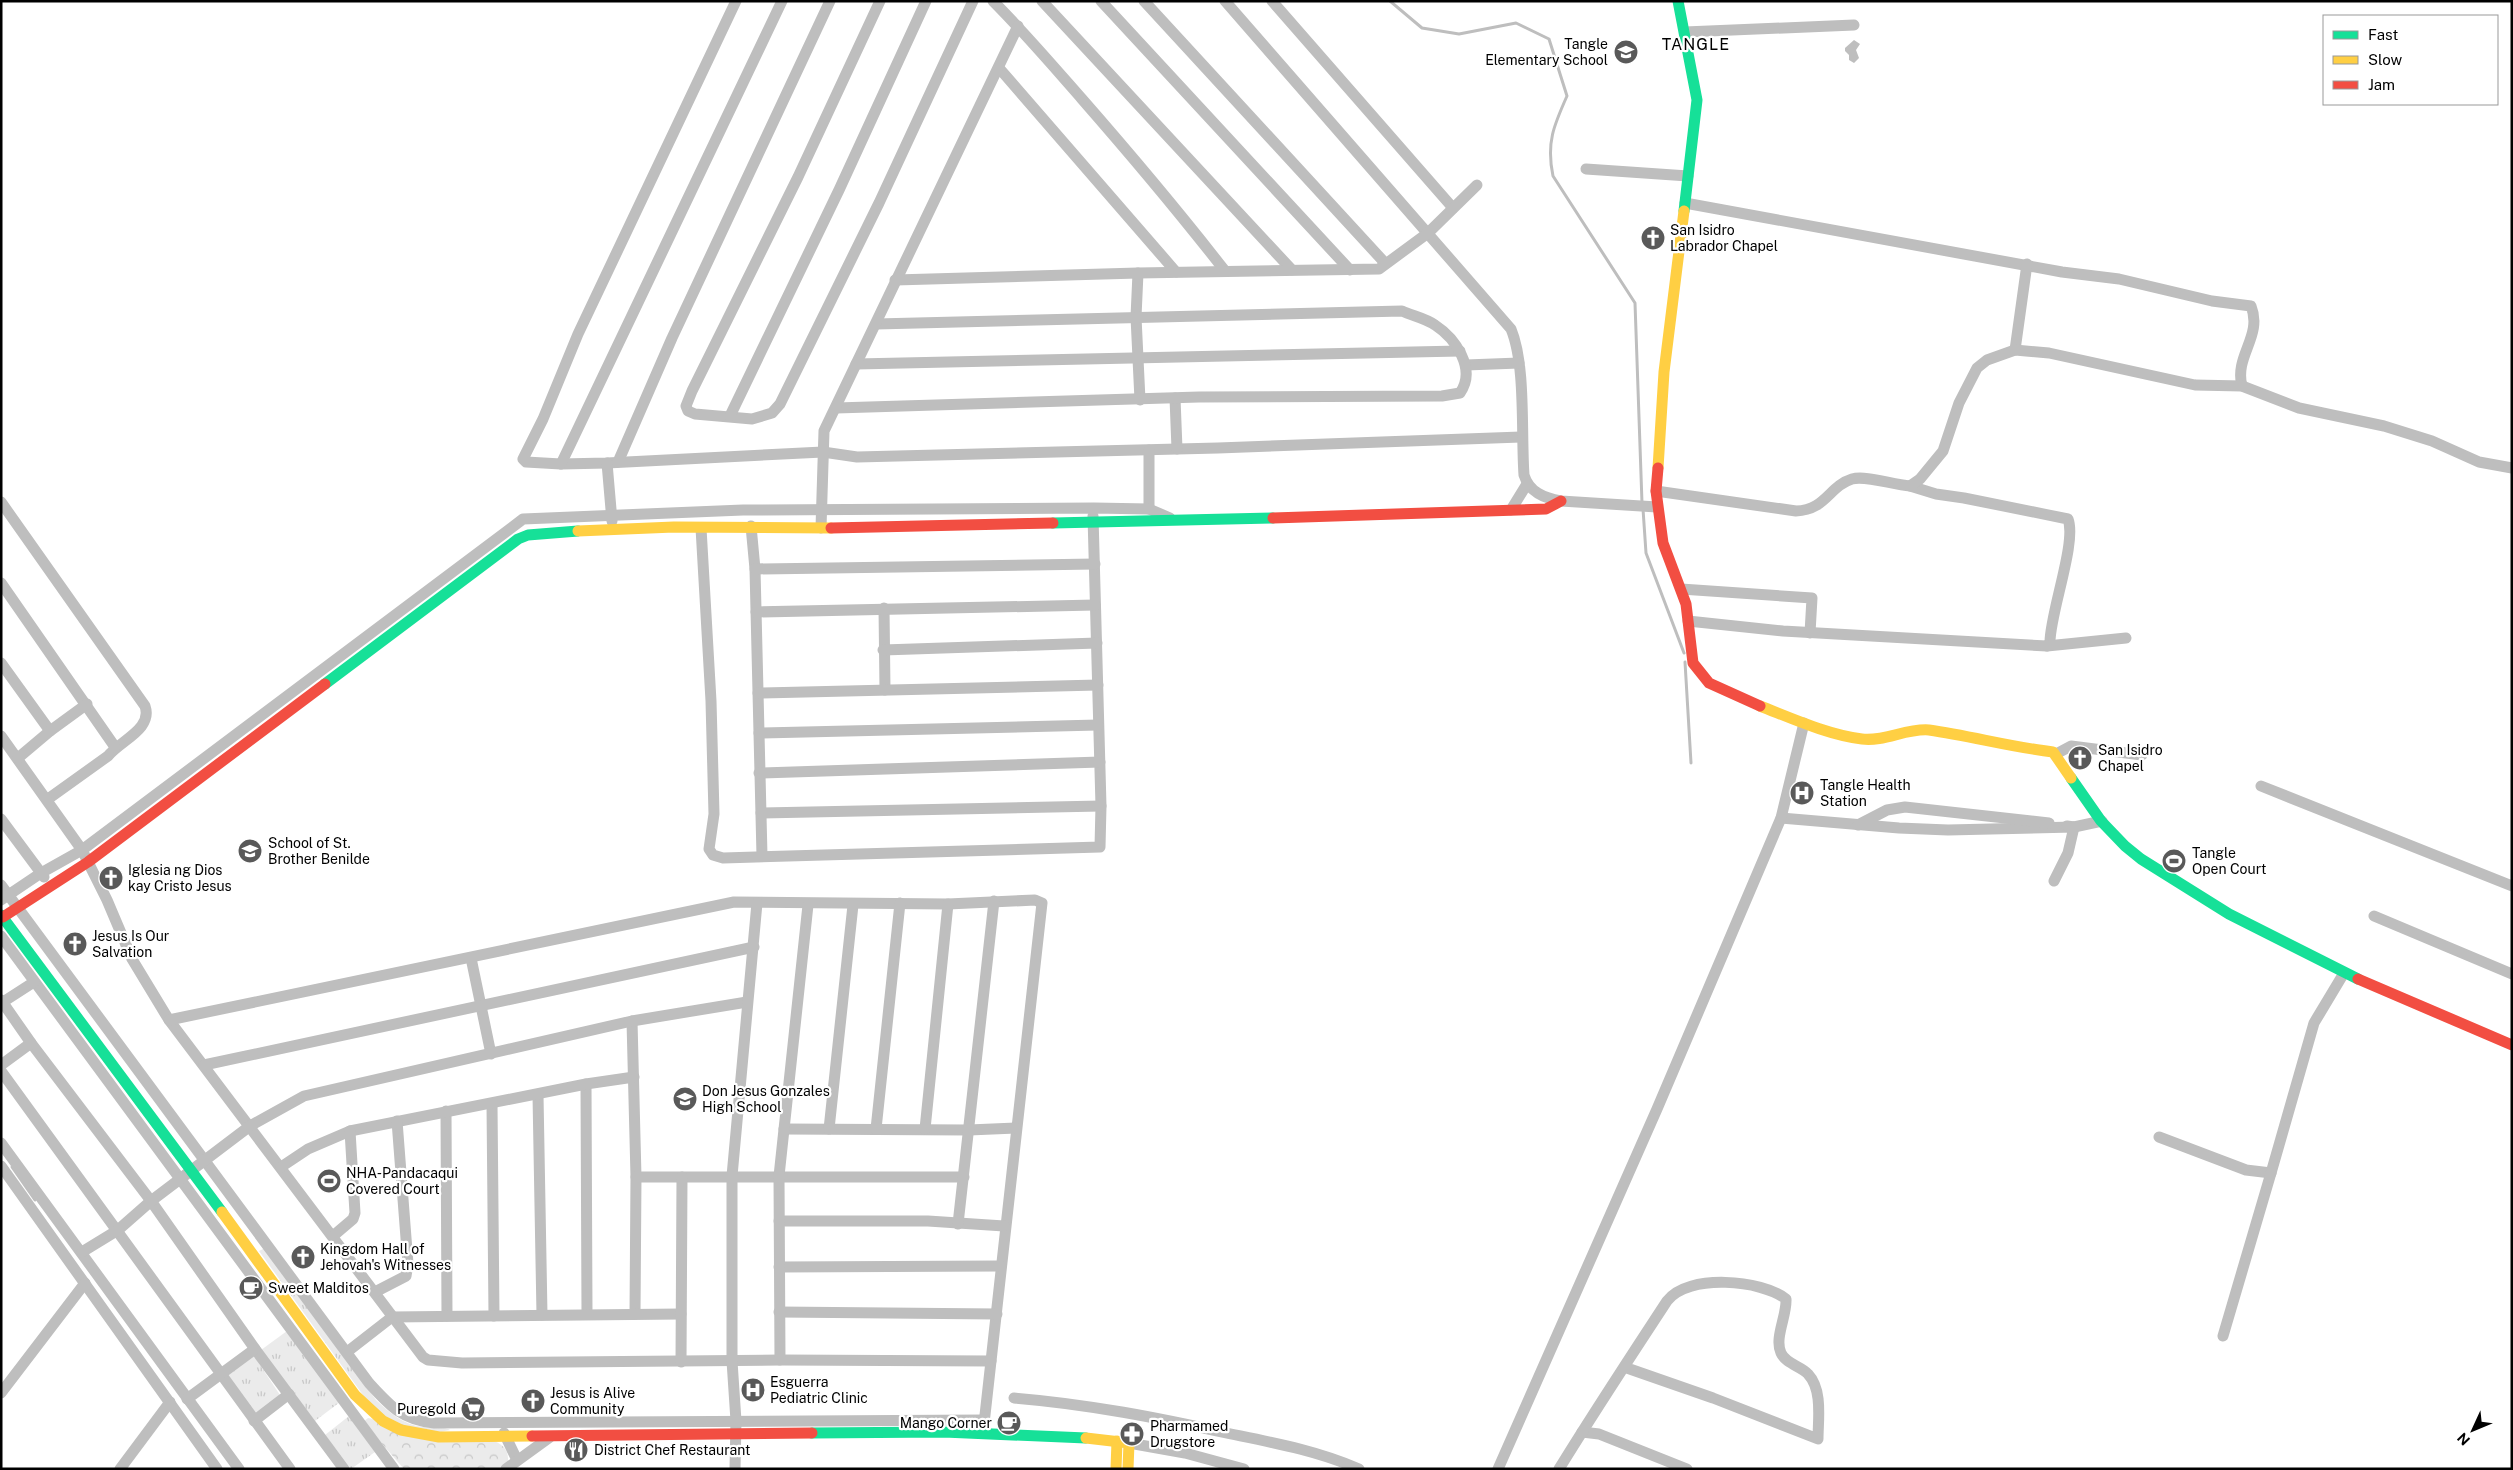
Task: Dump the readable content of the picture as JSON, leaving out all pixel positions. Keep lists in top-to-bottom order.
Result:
{
  "districts": ["TANGLE"],
  "places": {
    "school or university": ["Tangle Elementary School", "School of St. Brother Benilde", "Don Jesus Gonzales High School"],
    "church": [
      "San Isidro Labrador Chapel",
      "San Isidro Chapel",
      "Iglesia ng Dios kay Cristo Jesus",
      "Jesus Is Our Salvation",
      "Kingdom Hall of Jehovah's Witnesses",
      "Jesus is Alive Community"
    ],
    "hospital": ["Tangle Health Station", "Esguerra Pediatric Clinic"],
    "sports": ["Tangle Open Court", "NHA-Pandacaqui Covered Court"],
    "cafe": ["Sweet Malditos", "Mango Corner"],
    "supermarket": ["Puregold"],
    "pharmacy": ["Pharmamed Drugstore"],
    "restaurant": ["District Chef Restaurant"]
  },
  "legend": ["Fast", "Slow", "Jam"],
  "north": "bottom left"
}
